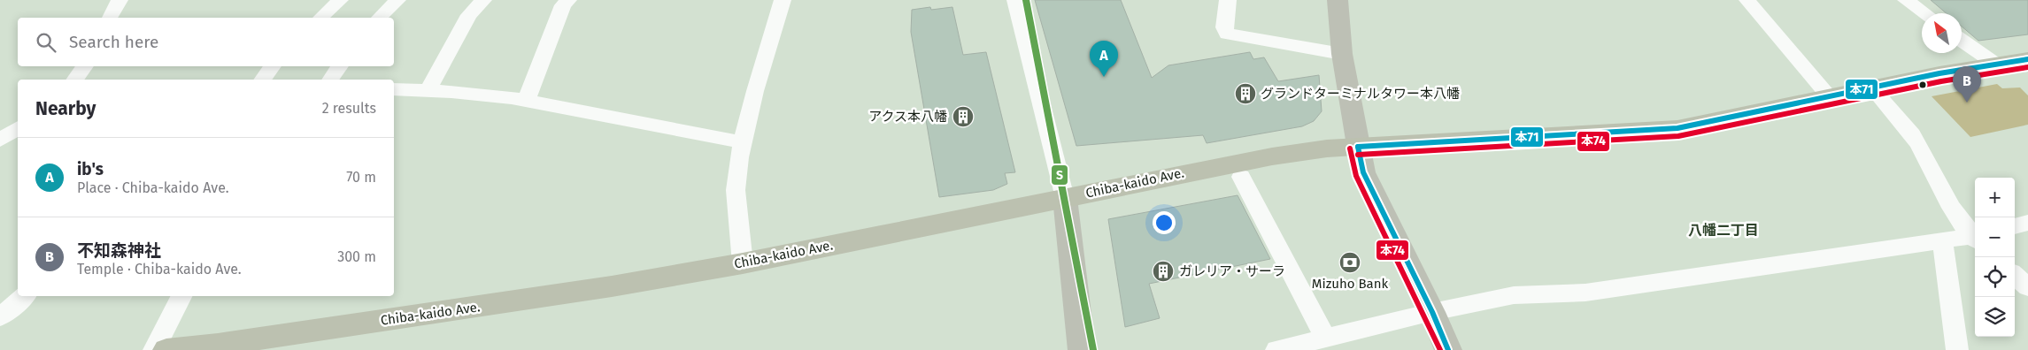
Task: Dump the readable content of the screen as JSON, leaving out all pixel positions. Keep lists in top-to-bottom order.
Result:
{
  "streets": {
    "highway": ["Chiba-kaido Ave."]
  },
  "districts": ["八幡二丁目"],
  "places": {
    "building": ["グランドターミナルタワー本八幡", "アクス本八幡", "ガレリア・サーラ"],
    "bank": ["Mizuho Bank"]
  },
  "lines": ["transit line S", "transit line 本71", "transit line 本74"],
  "north": "top left",
  "page": {
    "search": "Search here",
    "pins": ["A", "B"],
    "heading": ["Nearby", "2 results"],
    "list": [
      {
        "mark": "A",
        "name": "ib's",
        "note": "Place · Chiba-kaido Ave.",
        "value": "70 m"
      },
      {
        "mark": "B",
        "name": "不知森神社",
        "note": "Temple · Chiba-kaido Ave.",
        "value": "300 m"
      }
    ],
    "map_buttons": ["+", "−"]
  }
}
